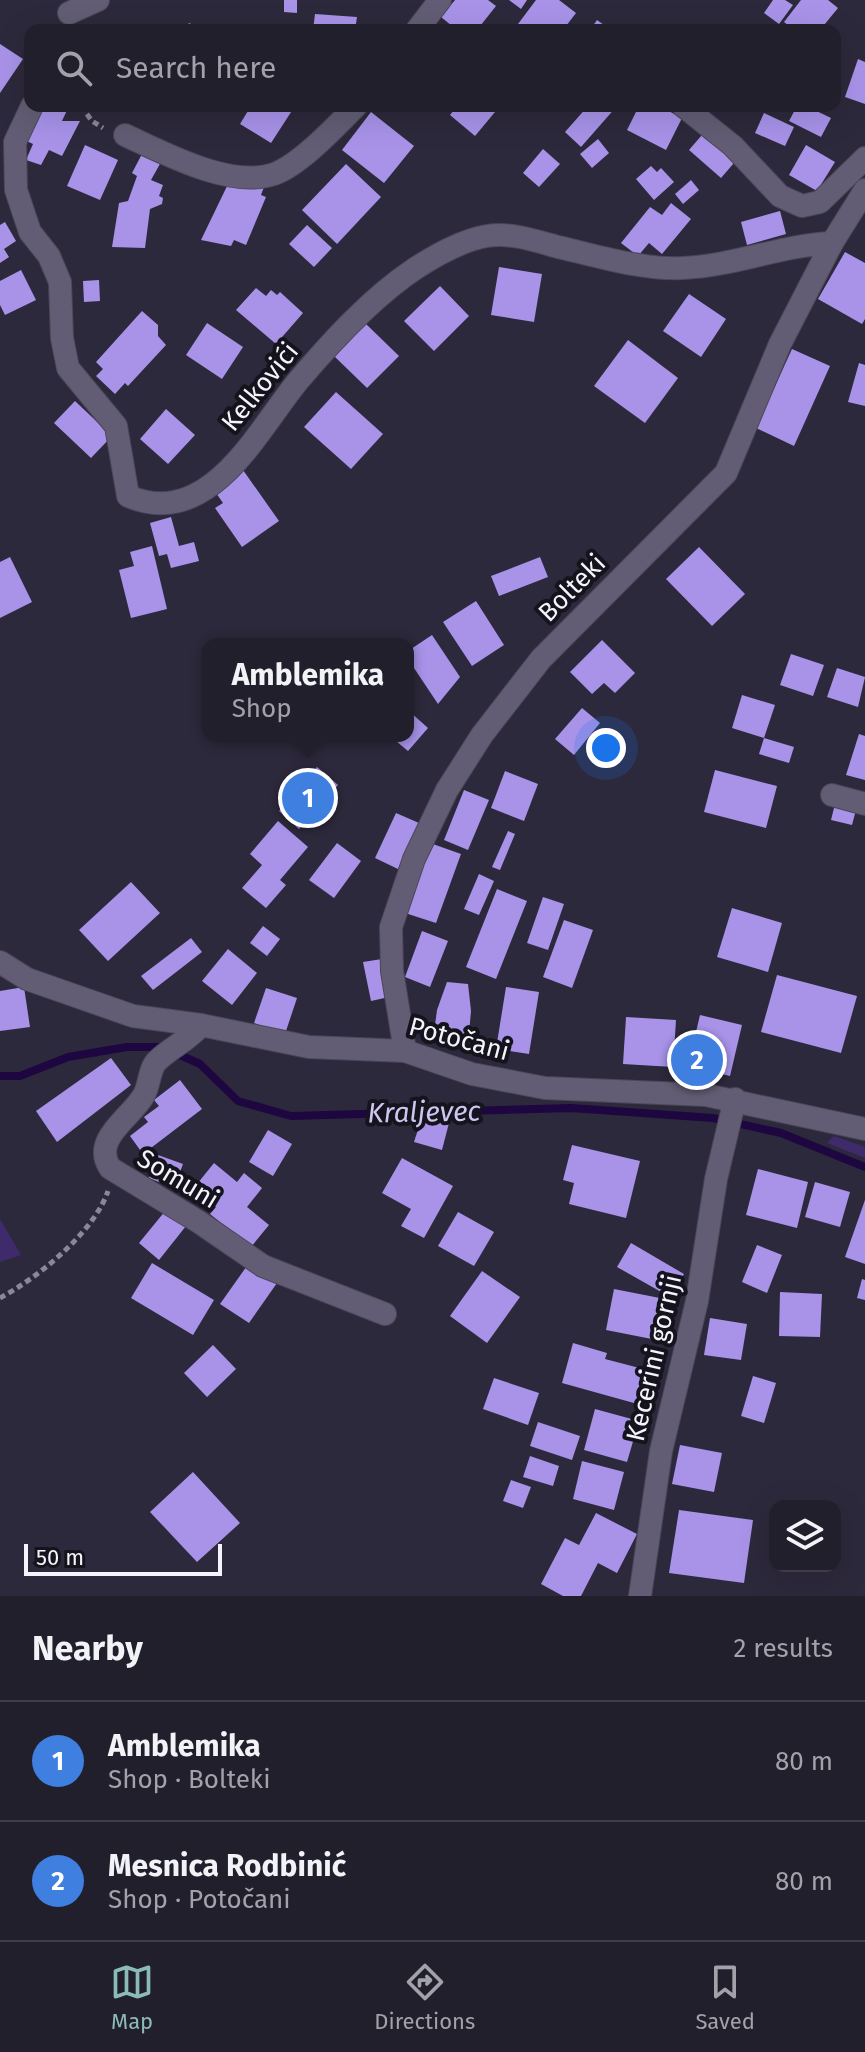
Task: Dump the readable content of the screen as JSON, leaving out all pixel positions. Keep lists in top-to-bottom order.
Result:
{
  "streets": {
    "street": [
      "Kelkovići",
      "Bolteki",
      "Potočani",
      "Somuni",
      "Kecerini gornji"
    ]
  },
  "crossings": [
    ["Kelkovići", "Bolteki"],
    ["Bolteki", "Potočani"],
    ["Potočani", "Somuni"],
    ["Potočani", "Kecerini gornji"]
  ],
  "water": ["Kraljevec"],
  "scale_bar": "50 m",
  "page": {
    "search": "Search here",
    "popup": ["Amblemika", "Shop"],
    "pins": ["1", "2"],
    "scale": "50 m",
    "heading": ["Nearby", "2 results"],
    "list": [
      {
        "mark": "1",
        "name": "Amblemika",
        "note": "Shop · Bolteki",
        "value": "80 m"
      },
      {
        "mark": "2",
        "name": "Mesnica Rodbinić",
        "note": "Shop · Potočani",
        "value": "80 m"
      }
    ],
    "nav": ["Map", "Directions", "Saved"]
  }
}
